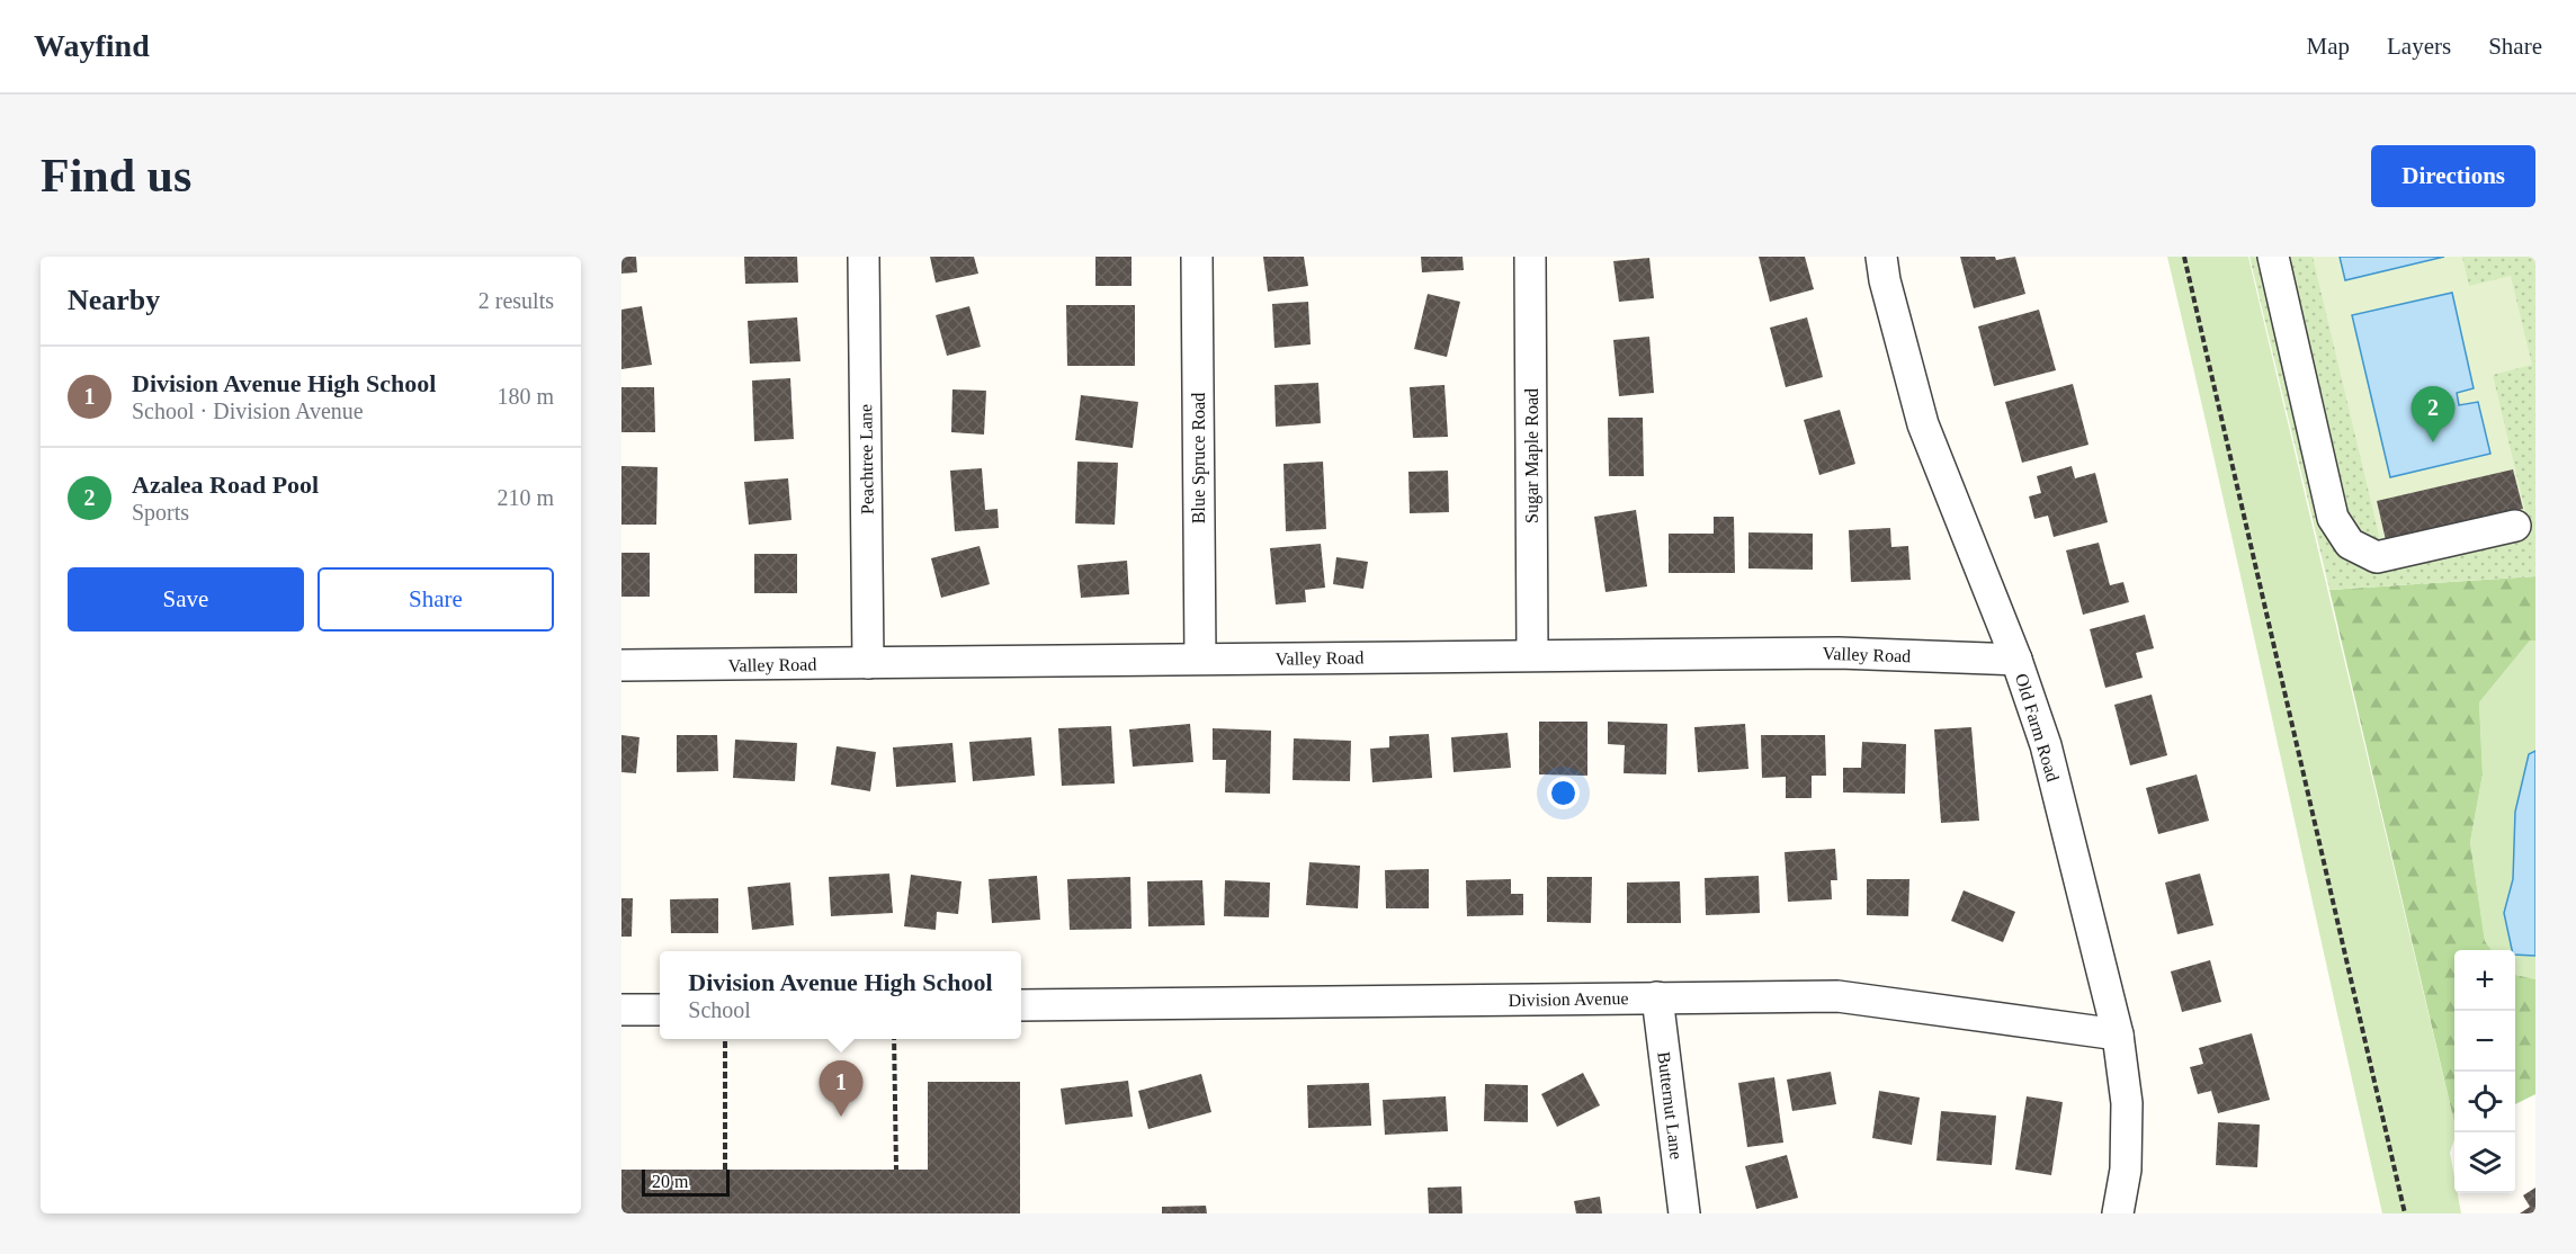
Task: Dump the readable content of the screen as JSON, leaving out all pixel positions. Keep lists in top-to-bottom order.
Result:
{
  "streets": {
    "street": [
      "Sugar Maple Road",
      "Blue Spruce Road",
      "Peachtree Lane",
      "Valley Road",
      "Old Farm Road",
      "Division Avenue",
      "Butternut Lane"
    ]
  },
  "crossings": [
    ["Sugar Maple Road", "Valley Road"],
    ["Blue Spruce Road", "Valley Road"],
    ["Peachtree Lane", "Valley Road"],
    ["Valley Road", "Old Farm Road"],
    ["Old Farm Road", "Division Avenue"],
    ["Division Avenue", "Butternut Lane"]
  ],
  "scale_bar": "20 m",
  "page": {
    "header": "Wayfind",
    "nav": ["Map", "Layers", "Share"],
    "buttons": [
      "Directions",
      ["Save", "Share"]
    ],
    "title": "Find us",
    "heading": ["Nearby", "2 results"],
    "list": [
      {
        "mark": "1",
        "name": "Division Avenue High School",
        "note": "School · Division Avenue",
        "value": "180 m"
      },
      {
        "mark": "2",
        "name": "Azalea Road Pool",
        "note": "Sports",
        "value": "210 m"
      }
    ],
    "pins": ["2", "1"],
    "map_buttons": ["+", "−"],
    "popup": ["Division Avenue High School", "School"],
    "scale": "20 m"
  }
}
